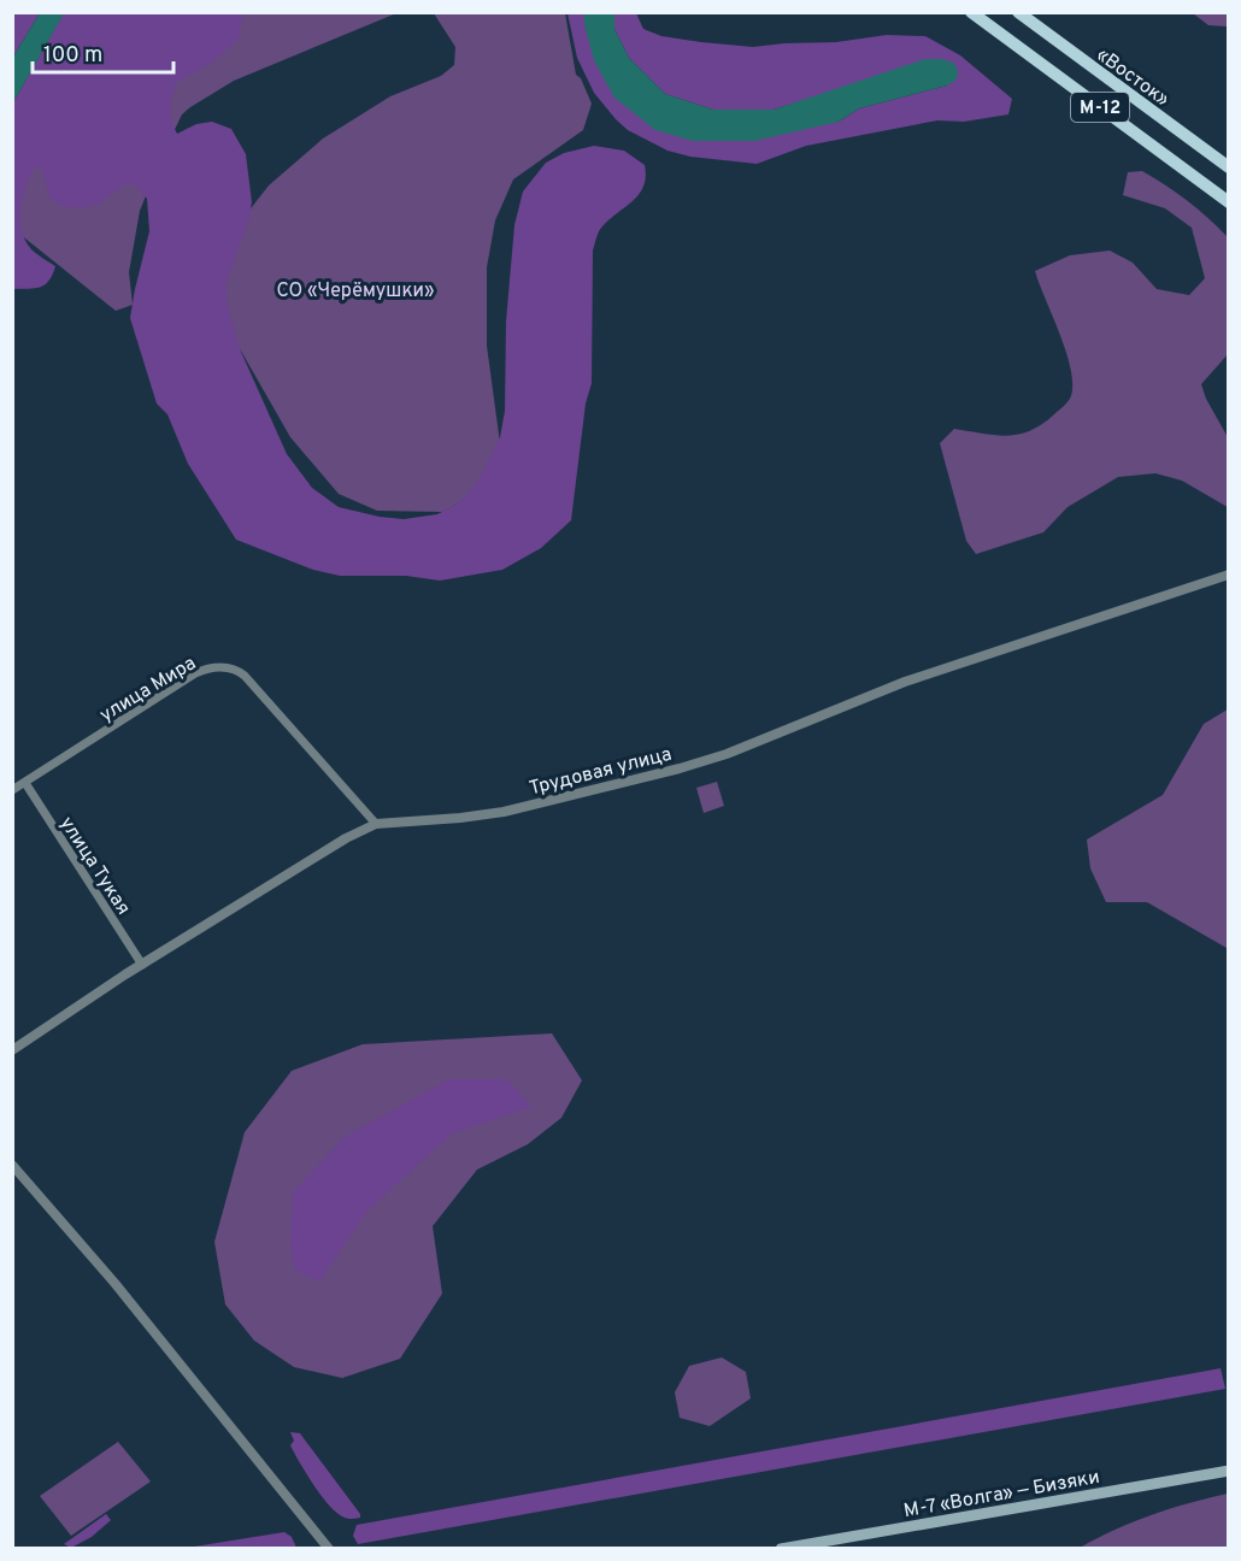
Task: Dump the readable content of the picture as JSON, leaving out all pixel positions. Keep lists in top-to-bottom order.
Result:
{
  "streets": {
    "main road": ["«Восток»", "М-12", "М-7 «Волга» — Бизяки"],
    "street": ["улица Мира", "Трудовая улица", "улица Тукая"]
  },
  "crossings": [
    ["улица Мира", "Трудовая улица"],
    ["улица Мира", "улица Тукая"],
    ["Трудовая улица", "улица Тукая"]
  ],
  "parks": ["СО «Черёмушки»"],
  "scale_bar": "100 m"
}
